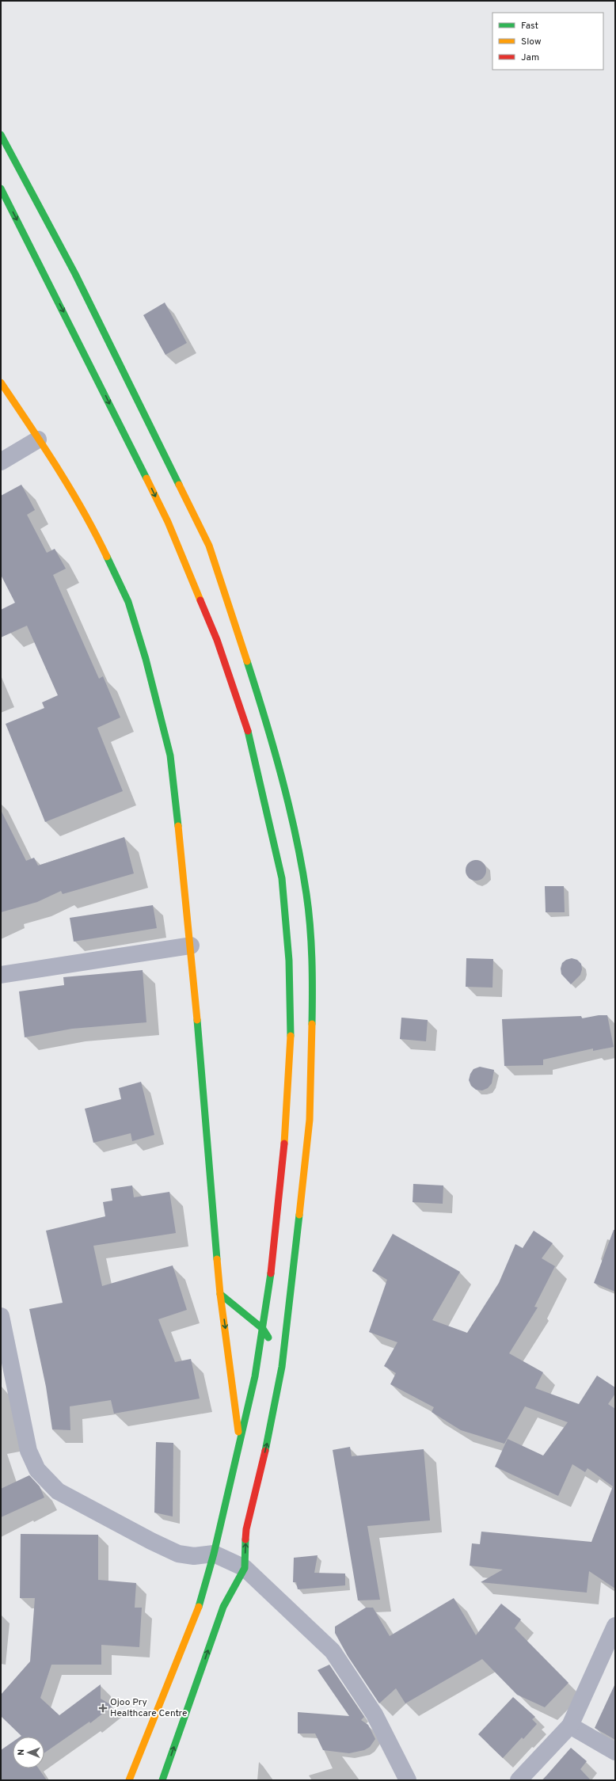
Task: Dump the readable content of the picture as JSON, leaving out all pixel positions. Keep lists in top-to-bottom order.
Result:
{
  "places": {
    "health": ["Ojoo Pry Healthcare Centre"]
  },
  "legend": ["Fast", "Slow", "Jam"],
  "north": "left"
}
